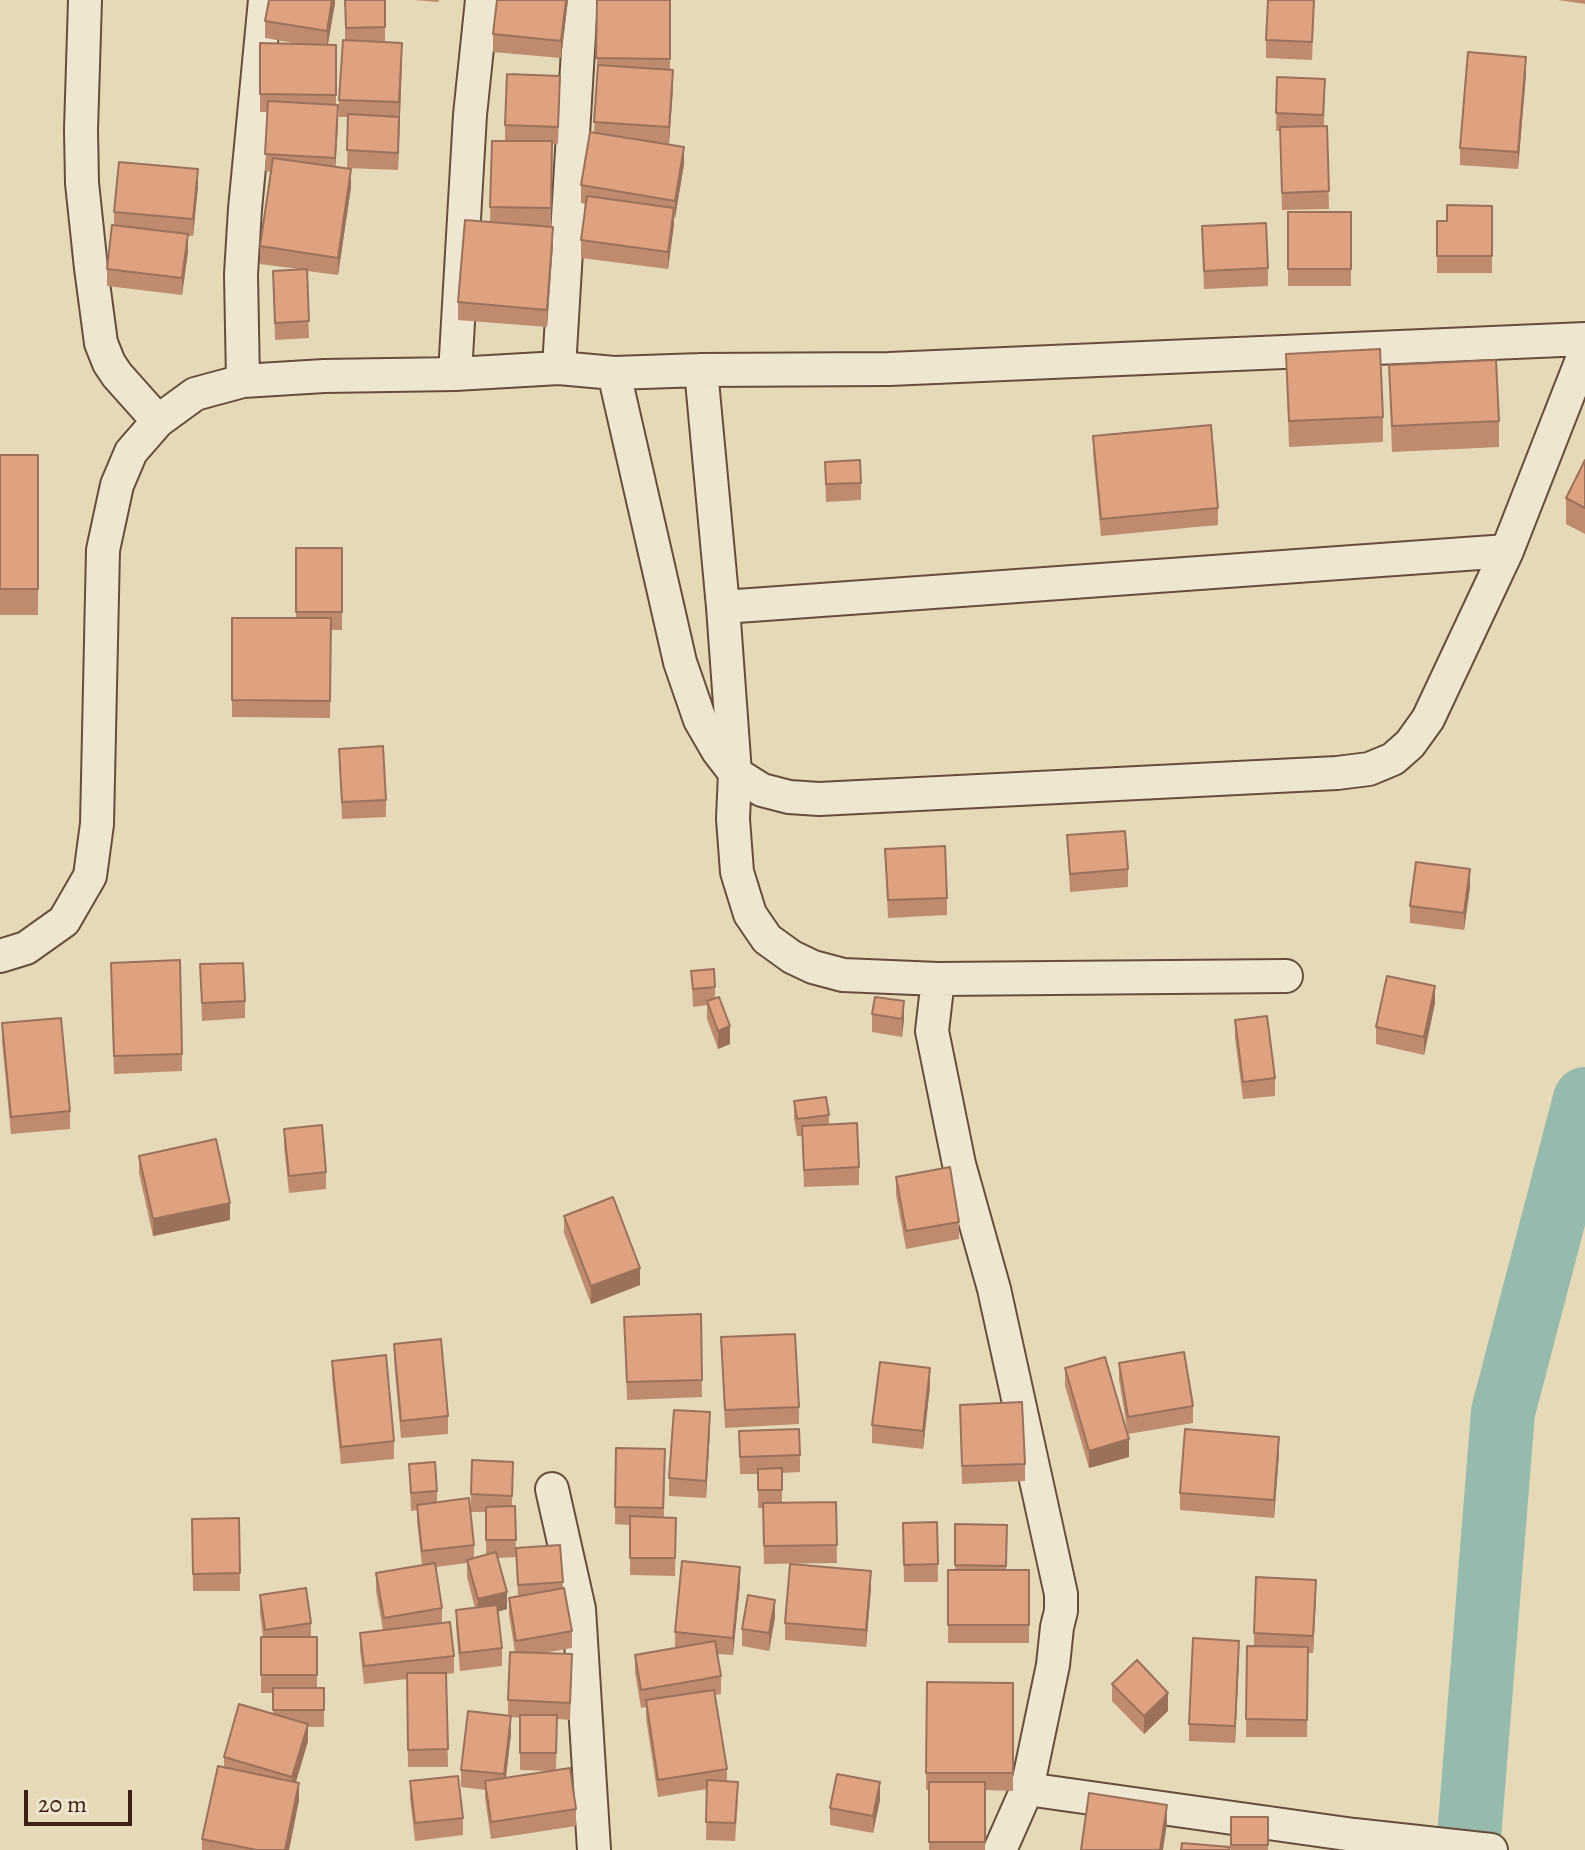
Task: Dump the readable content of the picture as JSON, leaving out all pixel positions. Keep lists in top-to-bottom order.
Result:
{
  "scale_bar": "20 m"
}
